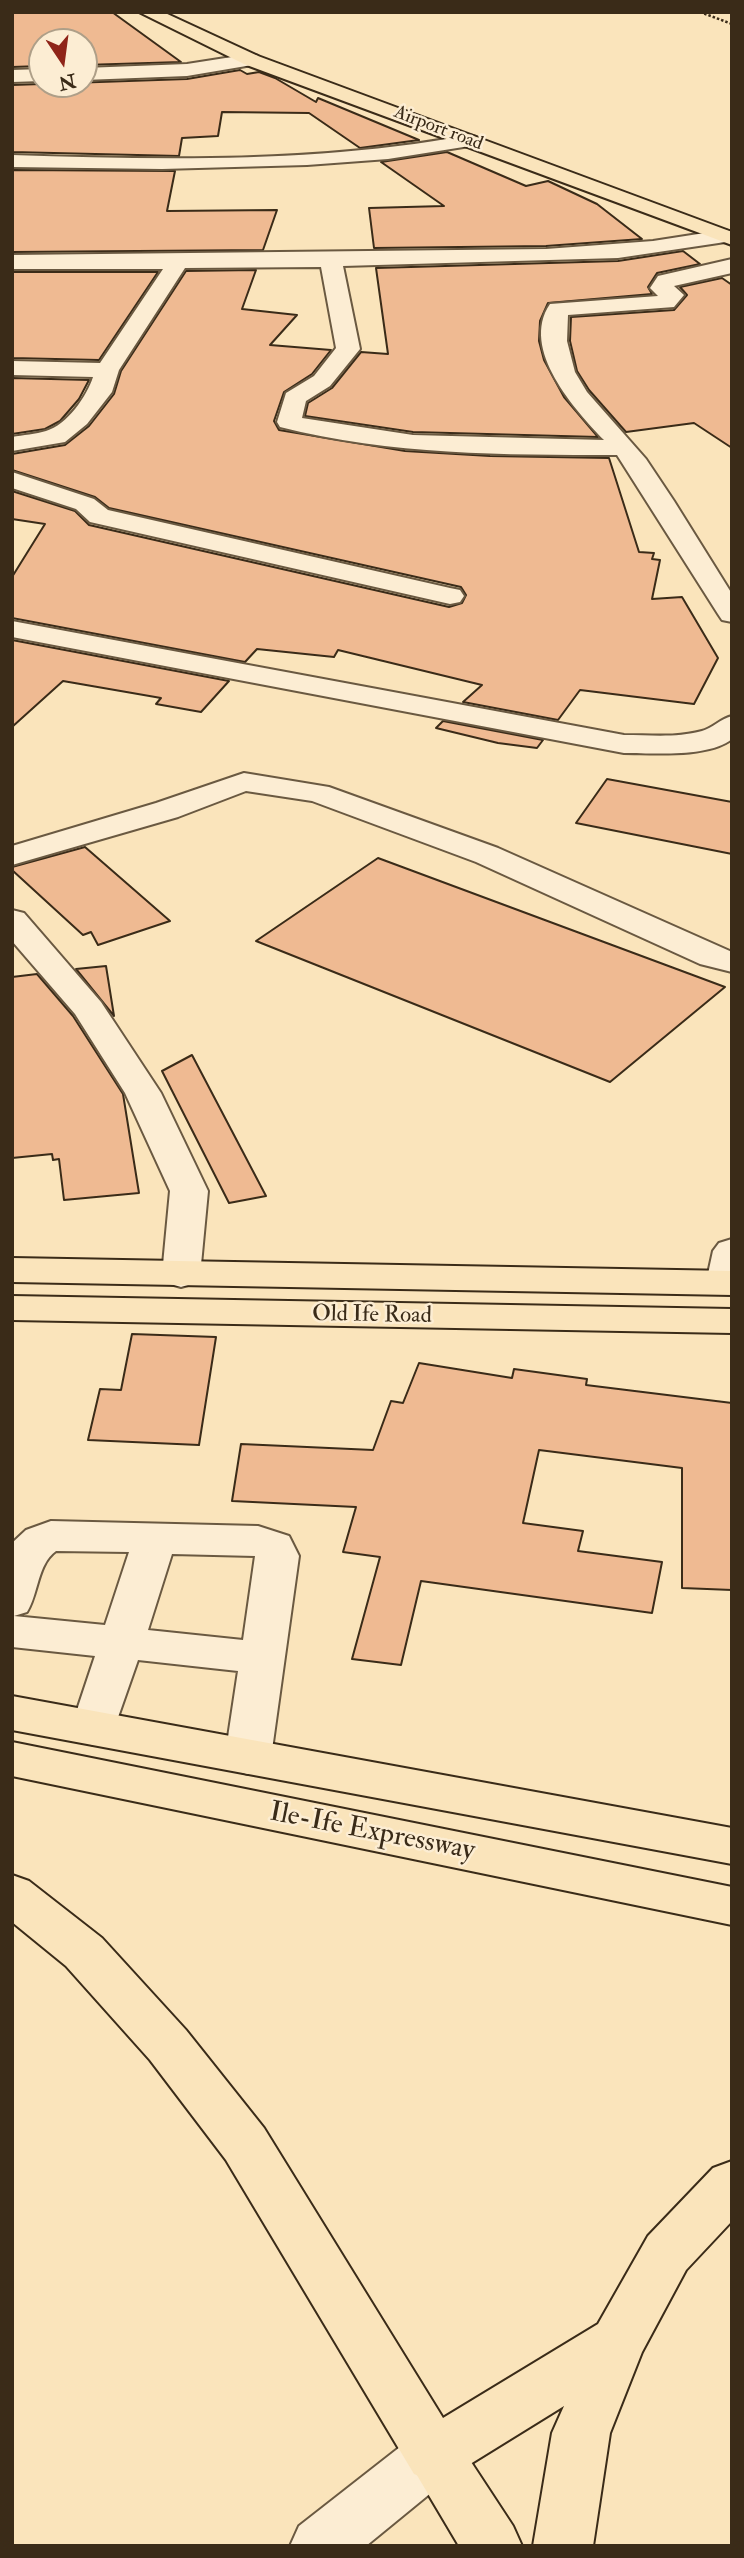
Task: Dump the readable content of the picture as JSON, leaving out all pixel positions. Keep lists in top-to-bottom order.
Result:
{
  "streets": {
    "main road": ["Airport road", "Old Ife Road", "Ile-Ife Expressway"]
  },
  "north": "bottom"
}
